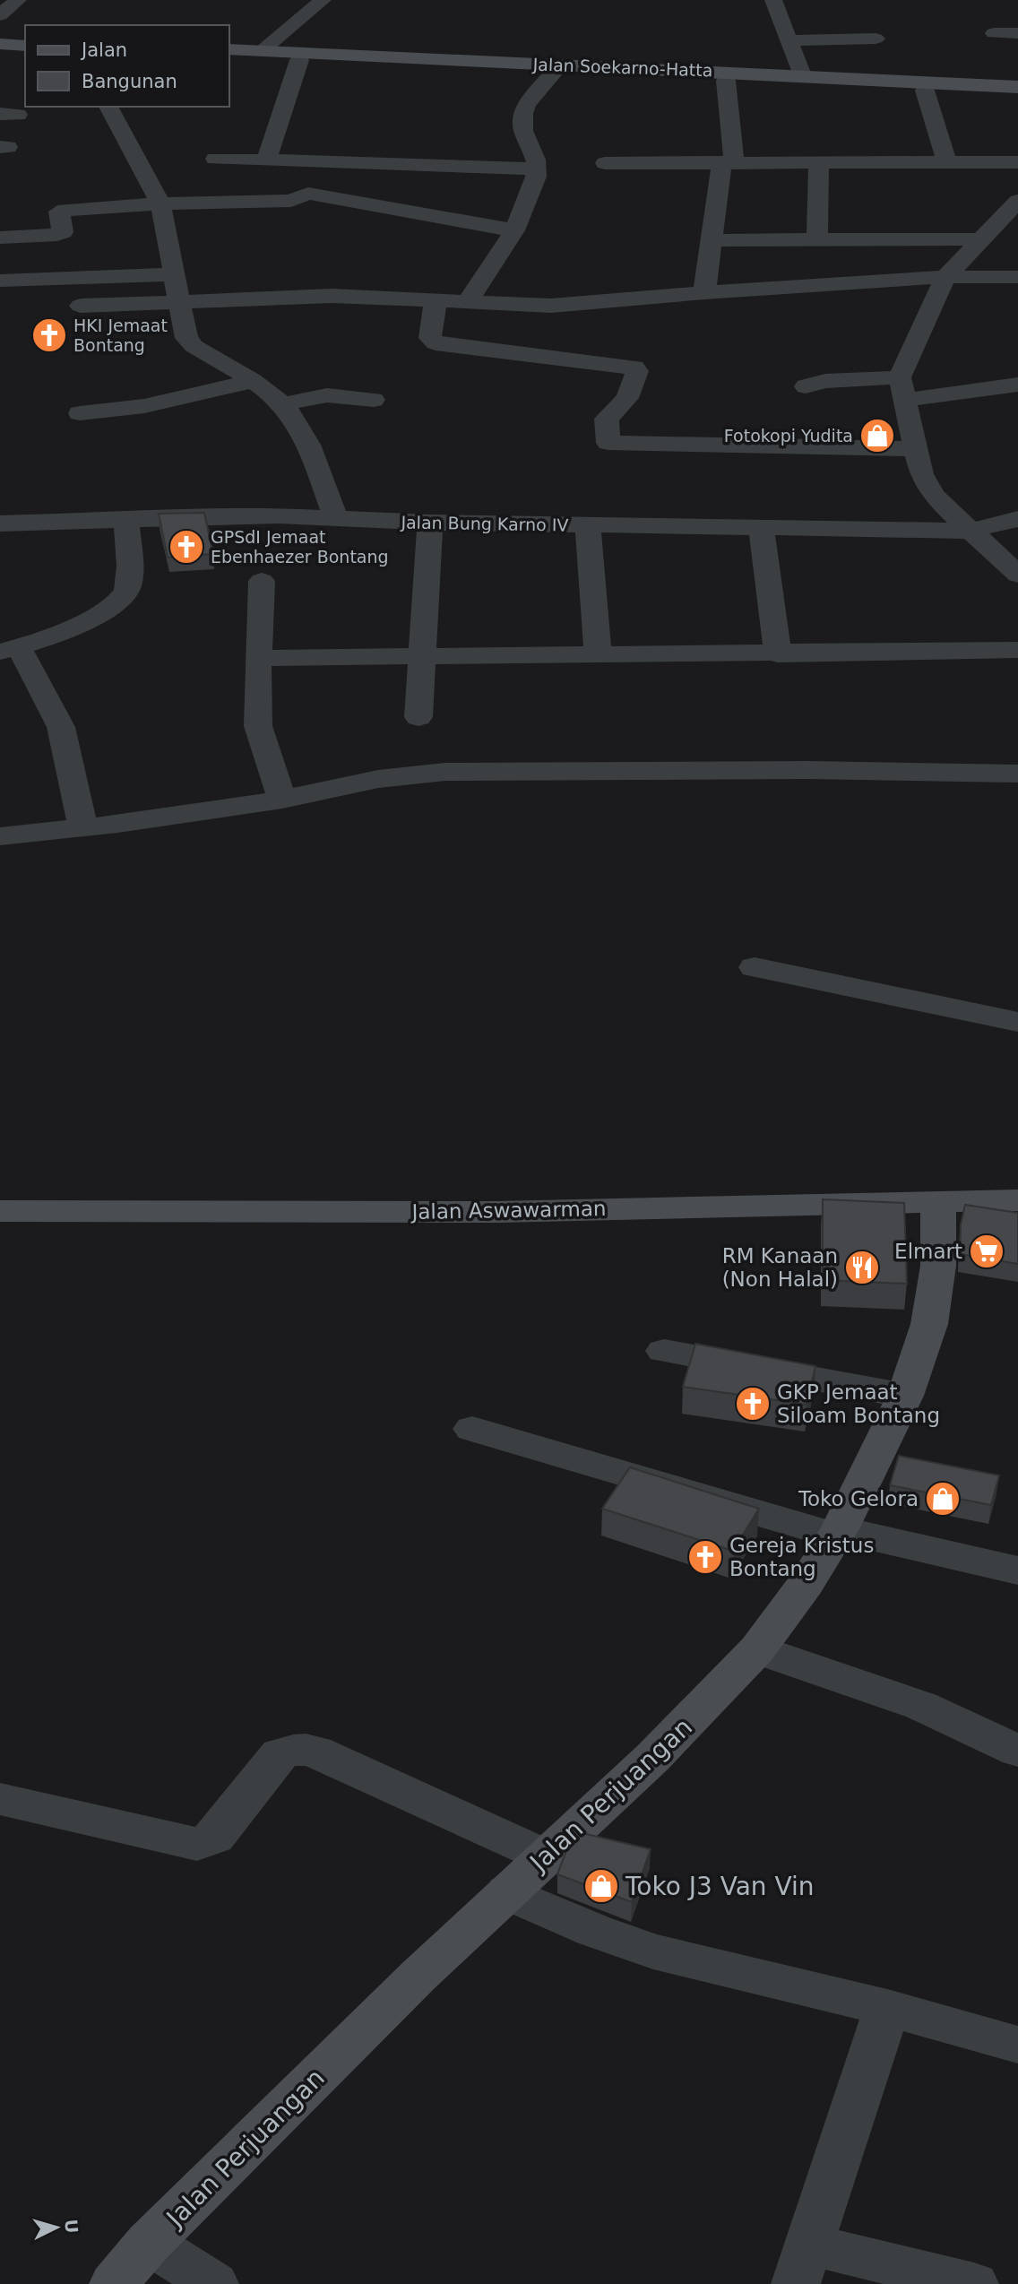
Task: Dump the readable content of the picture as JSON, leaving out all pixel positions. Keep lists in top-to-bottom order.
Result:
{
  "streets": {
    "main road": ["Jalan Soekarno-Hatta", "Jalan Aswawarman", "Jalan Perjuangan"],
    "street": ["Jalan Bung Karno IV"]
  },
  "crossings": [
    ["Jalan Aswawarman", "Jalan Perjuangan"]
  ],
  "places": {
    "church": [
      "HKI Jemaat Bontang",
      "GPSdI Jemaat Ebenhaezer Bontang",
      "GKP Jemaat Siloam Bontang",
      "Gereja Kristus Bontang"
    ],
    "shop": ["Fotokopi Yudita", "Toko Gelora", "Toko J3 Van Vin"],
    "supermarket": ["Elmart"],
    "restaurant": ["RM Kanaan (Non Halal)"]
  },
  "legend": ["Jalan", "Bangunan"],
  "north": "right"
}
